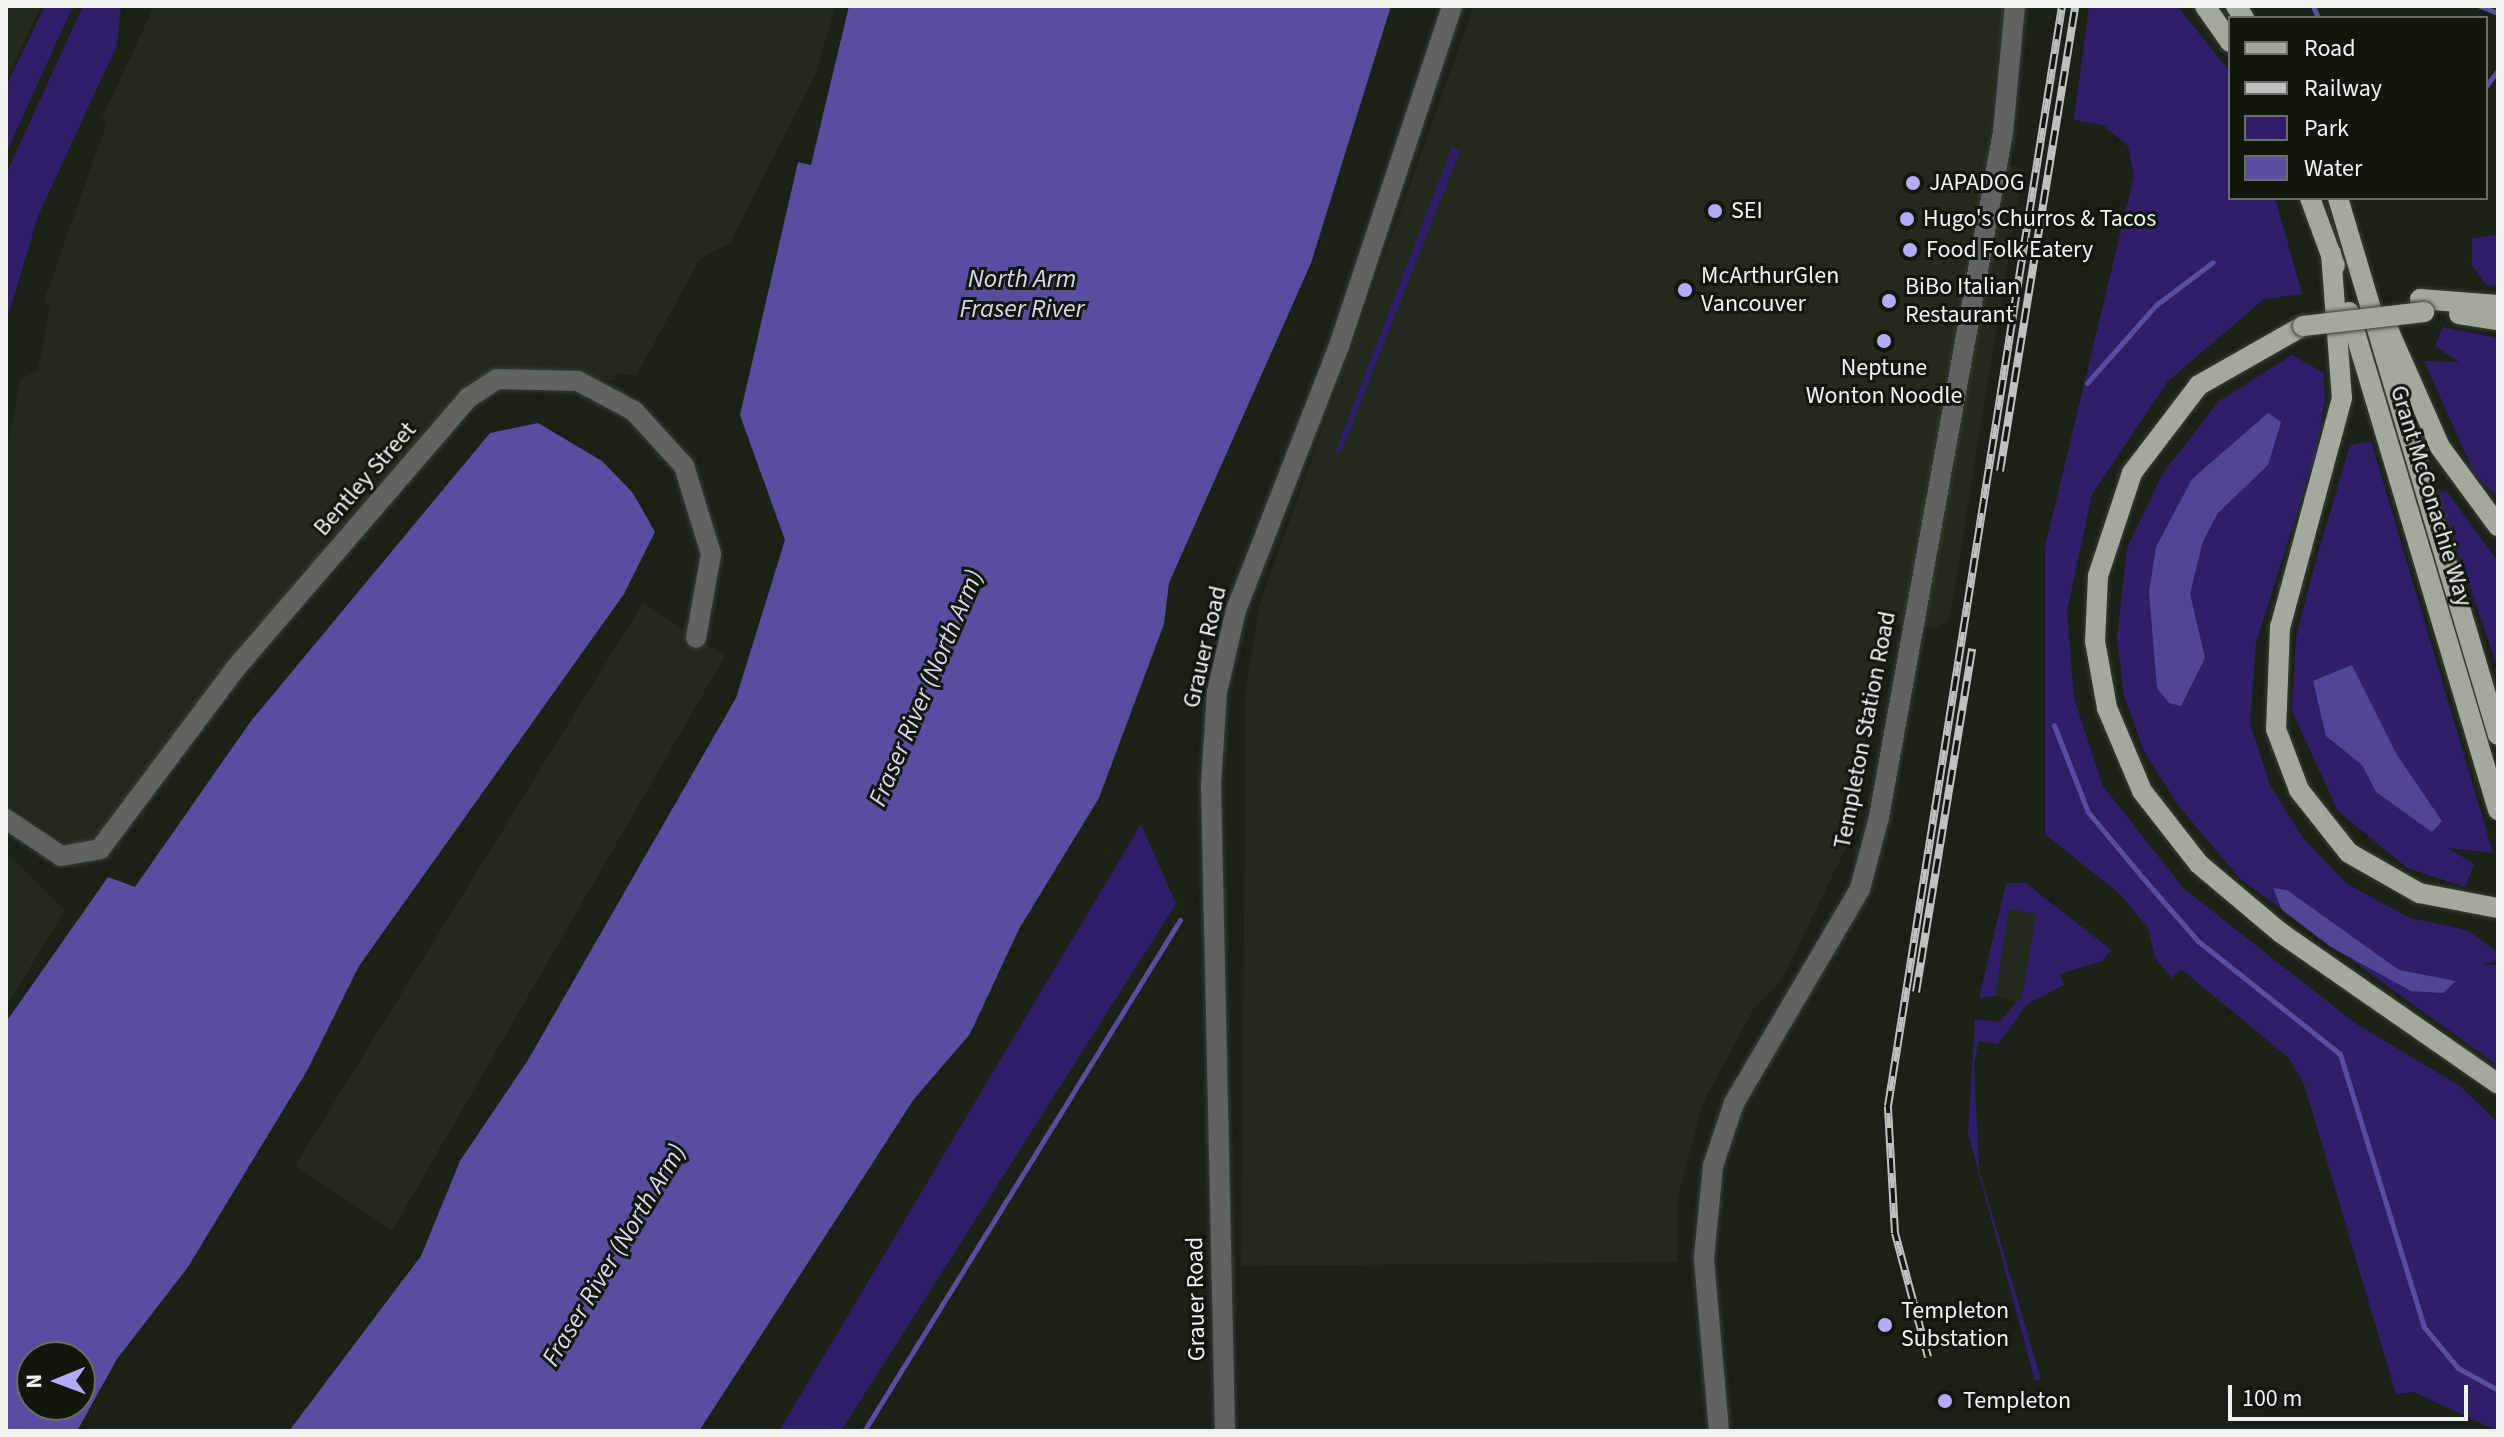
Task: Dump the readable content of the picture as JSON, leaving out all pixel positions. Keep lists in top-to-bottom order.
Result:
{
  "streets": {
    "main road": ["Grant McConachie Way"],
    "street": ["Bentley Street", "Grauer Road", "Templeton Station Road"]
  },
  "water": ["North Arm Fraser River", "Fraser River (North Arm)"],
  "places": [
    "JAPADOG",
    "SEI",
    "Hugo's Churros & Tacos",
    "Food Folk Eatery",
    "McArthurGlen Vancouver",
    "BiBo Italian Restaurant",
    "Neptune Wonton Noodle",
    "Templeton Substation",
    "Templeton"
  ],
  "legend": [
    "Road",
    "Railway",
    "Park",
    "Water"
  ],
  "scale_bar": "100 m",
  "north": "left"
}
